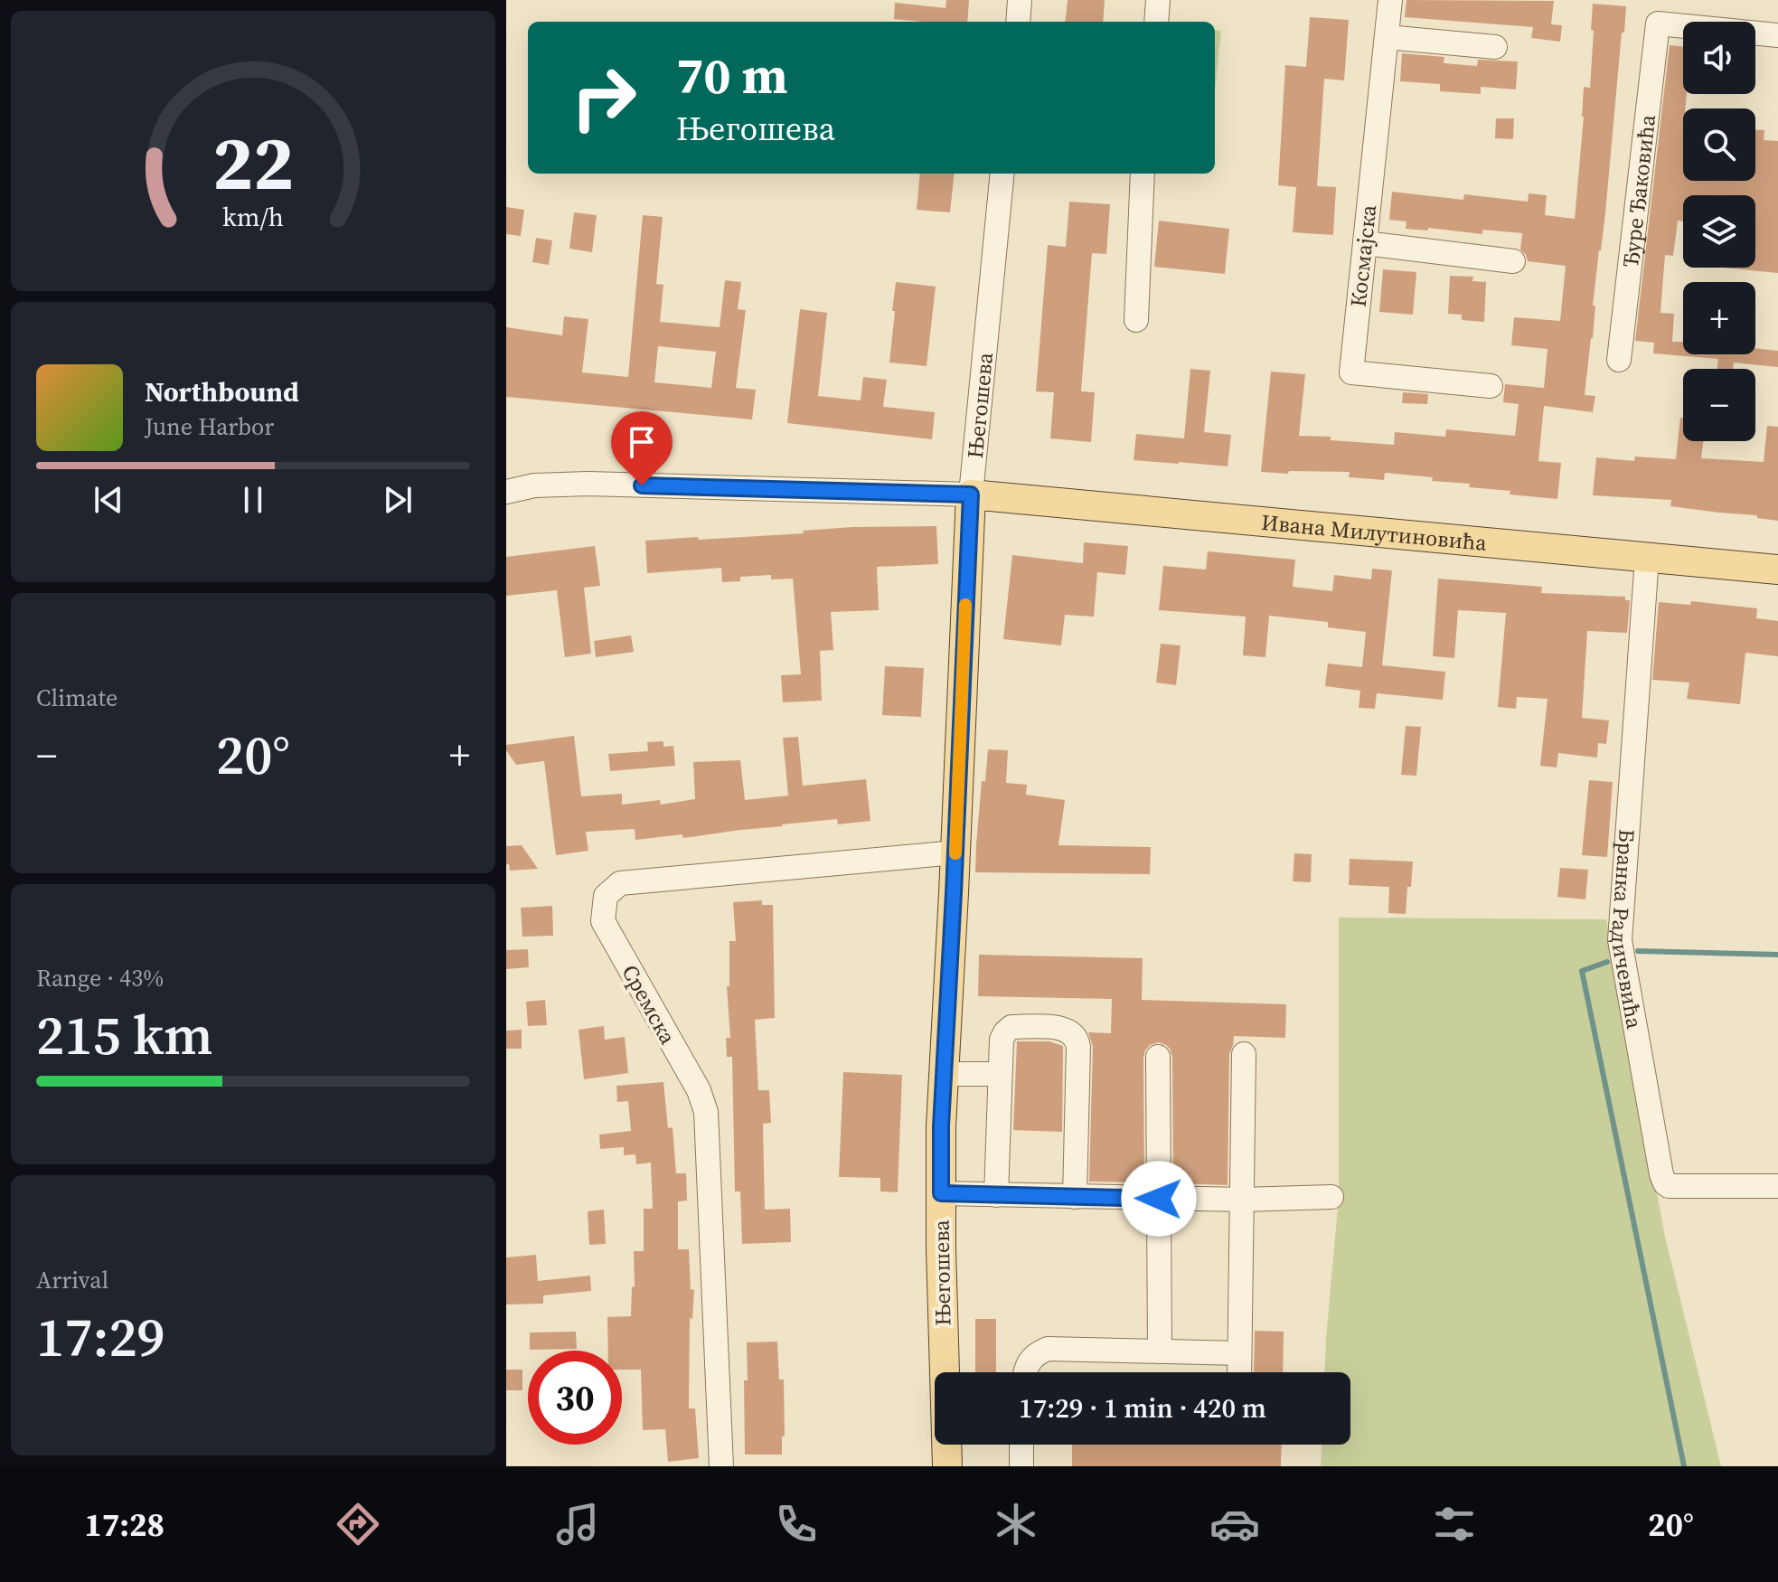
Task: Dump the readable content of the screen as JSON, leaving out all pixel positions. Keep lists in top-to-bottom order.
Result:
{
  "streets": {
    "main road": ["Његошева", "Ивана Милутиновића"],
    "street": [
      "Ђуре Ђаковића",
      "Космајска",
      "Бранка Радичевића",
      "Сремска"
    ]
  },
  "crossings": [
    ["Његошева", "Ивана Милутиновића"],
    ["Његошева", "Сремска"],
    ["Ивана Милутиновића", "Бранка Радичевића"]
  ],
  "page": {
    "map_buttons": ["+", "−"],
    "turn": ["70 m", "Његошева"],
    "song": ["Northbound", "June Harbor"],
    "tile": [
      "Climate",
      ["Range · 43%", "215 km"],
      ["Arrival", "17:29"]
    ],
    "heat": ["−", "20°", "+"],
    "limit": "30",
    "trip": "17:29 · 1 min · 420 m",
    "tabs": ["17:28", "20°"],
    "gauge": ["22", "km/h"]
  }
}
